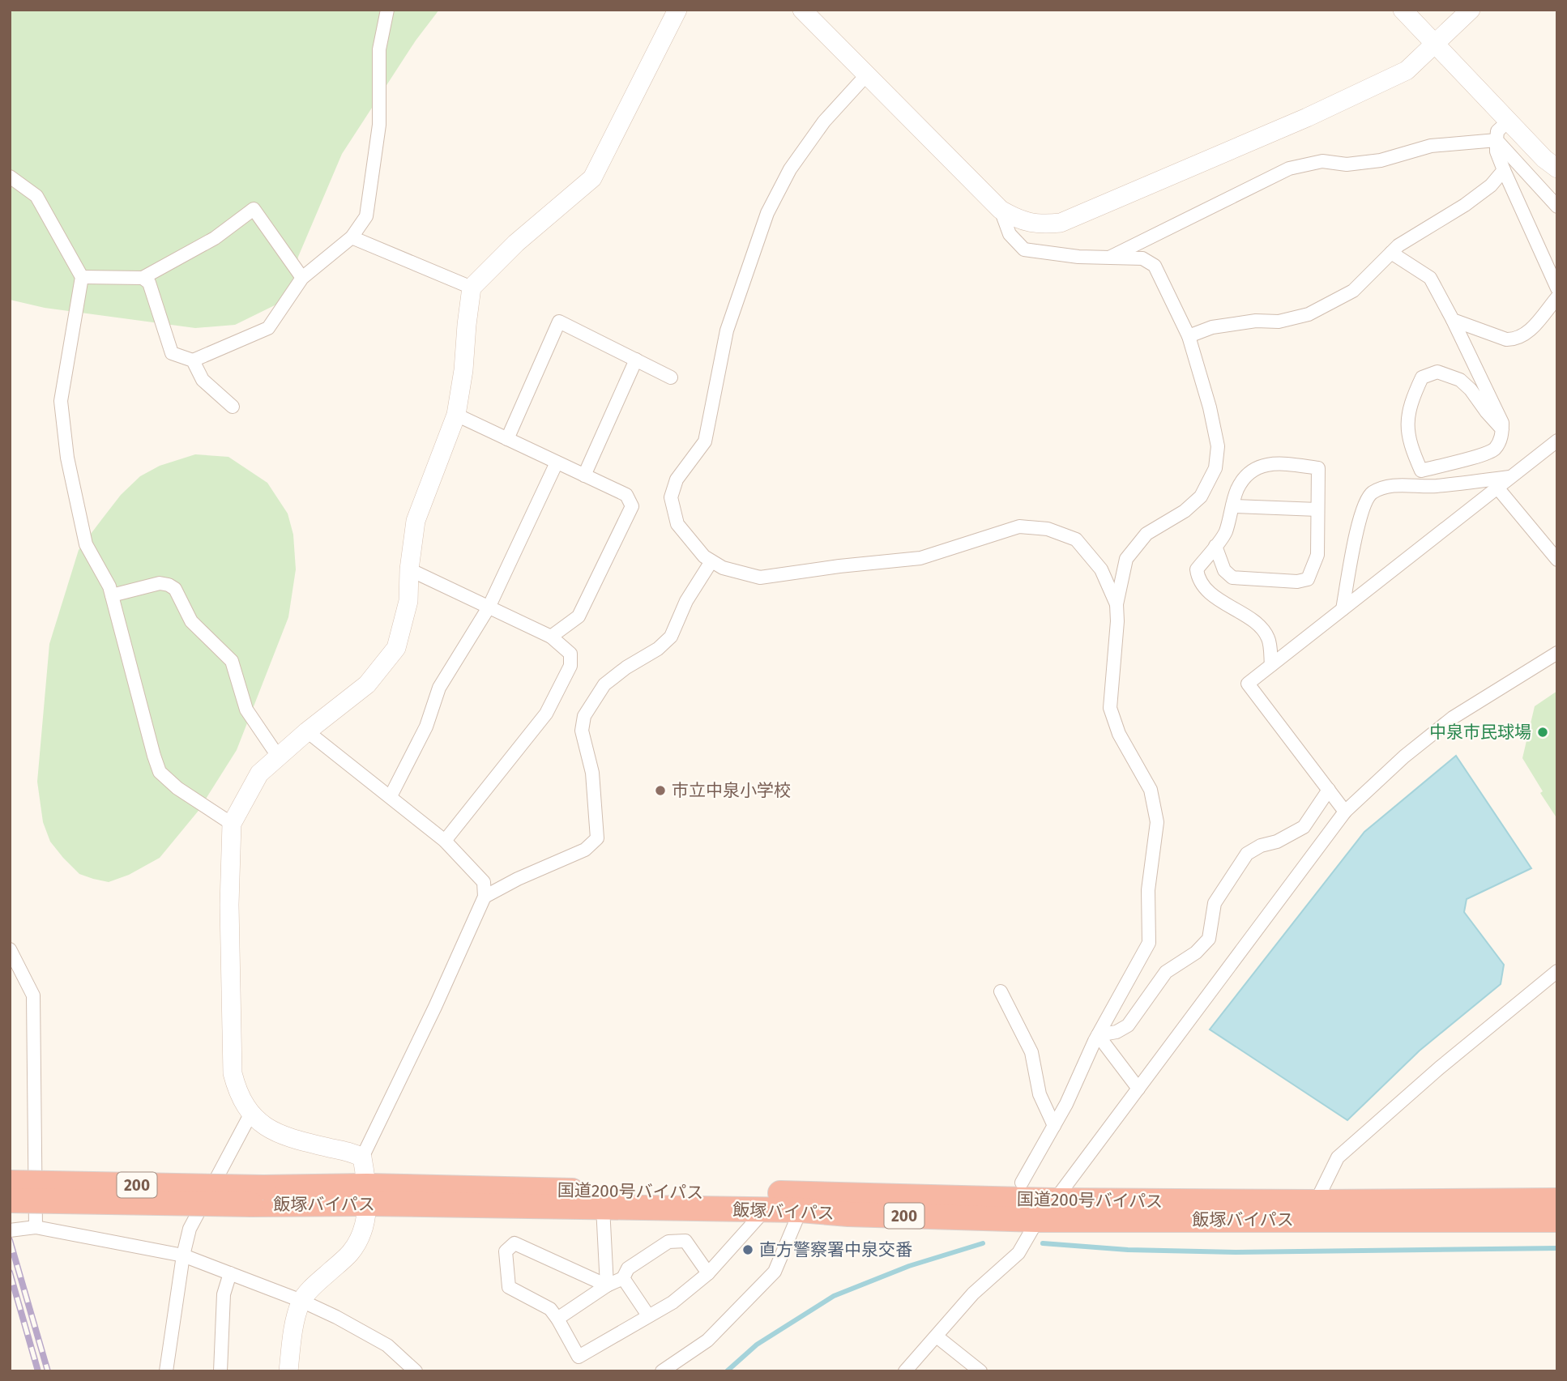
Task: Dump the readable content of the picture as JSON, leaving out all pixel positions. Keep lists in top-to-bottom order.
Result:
{
  "streets": {
    "highway": ["200", "国道200号バイパス", "飯塚バイパス"]
  },
  "crossings": [
    ["国道200号バイパス", "飯塚バイパス"]
  ],
  "places": ["中泉市民球場", "市立中泉小学校", "直方警察署中泉交番"]
}
